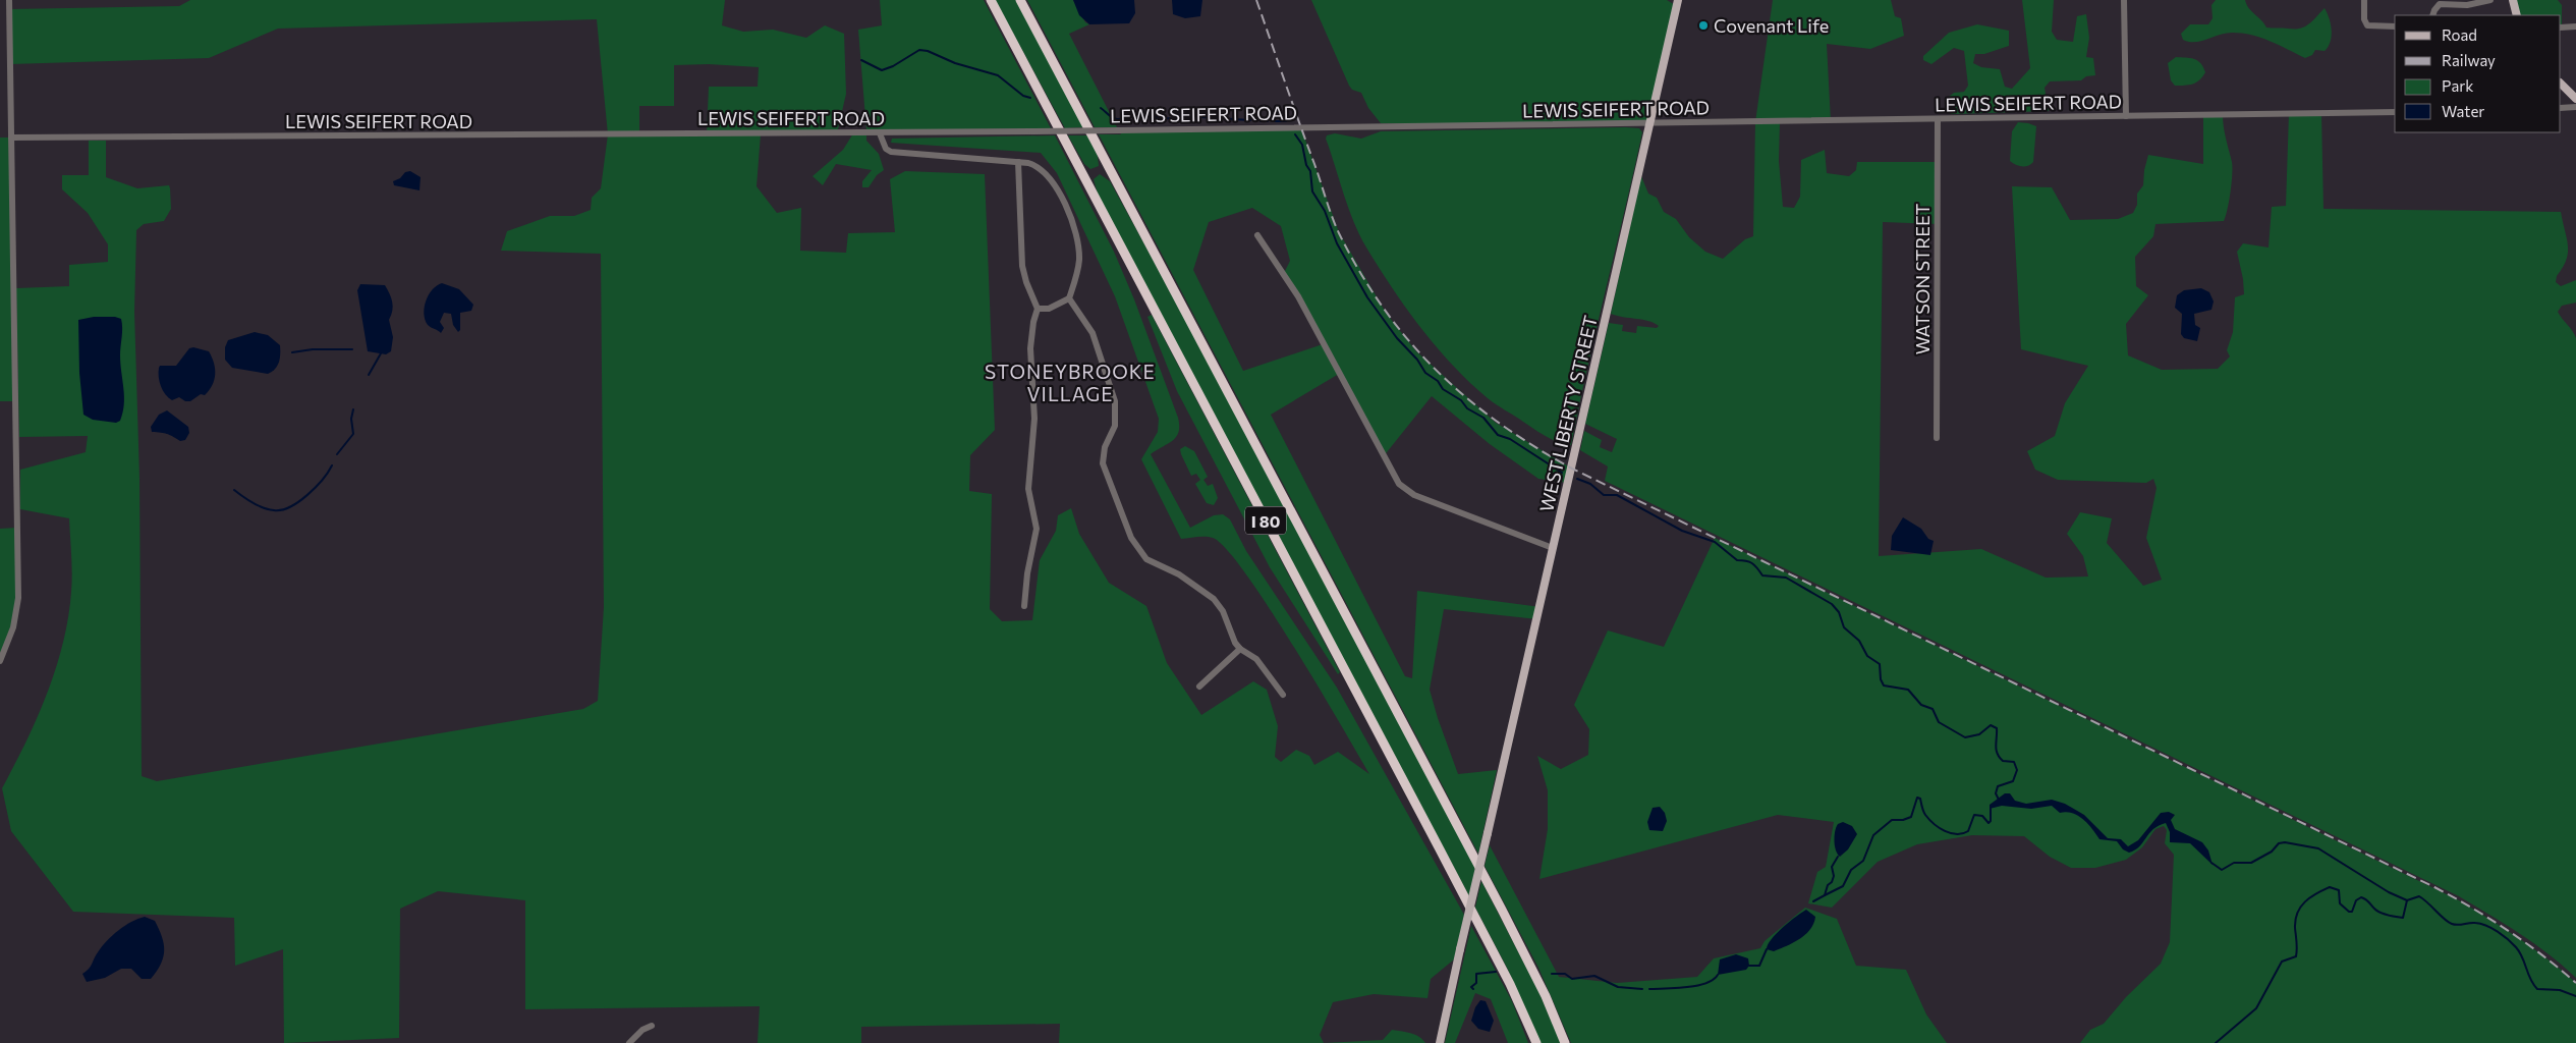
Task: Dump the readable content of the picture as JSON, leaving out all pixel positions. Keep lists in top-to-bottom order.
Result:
{
  "streets": {
    "highway": ["I 80"],
    "main road": ["WEST LIBERTY STREET"],
    "street": ["LEWIS SEIFERT ROAD", "WATSON STREET"]
  },
  "crossings": [
    ["LEWIS SEIFERT ROAD", "WATSON STREET"],
    ["LEWIS SEIFERT ROAD", "WEST LIBERTY STREET"]
  ],
  "districts": ["STONEYBROOKE VILLAGE"],
  "places": ["Covenant Life"],
  "legend": [
    "Road",
    "Railway",
    "Park",
    "Water"
  ]
}
